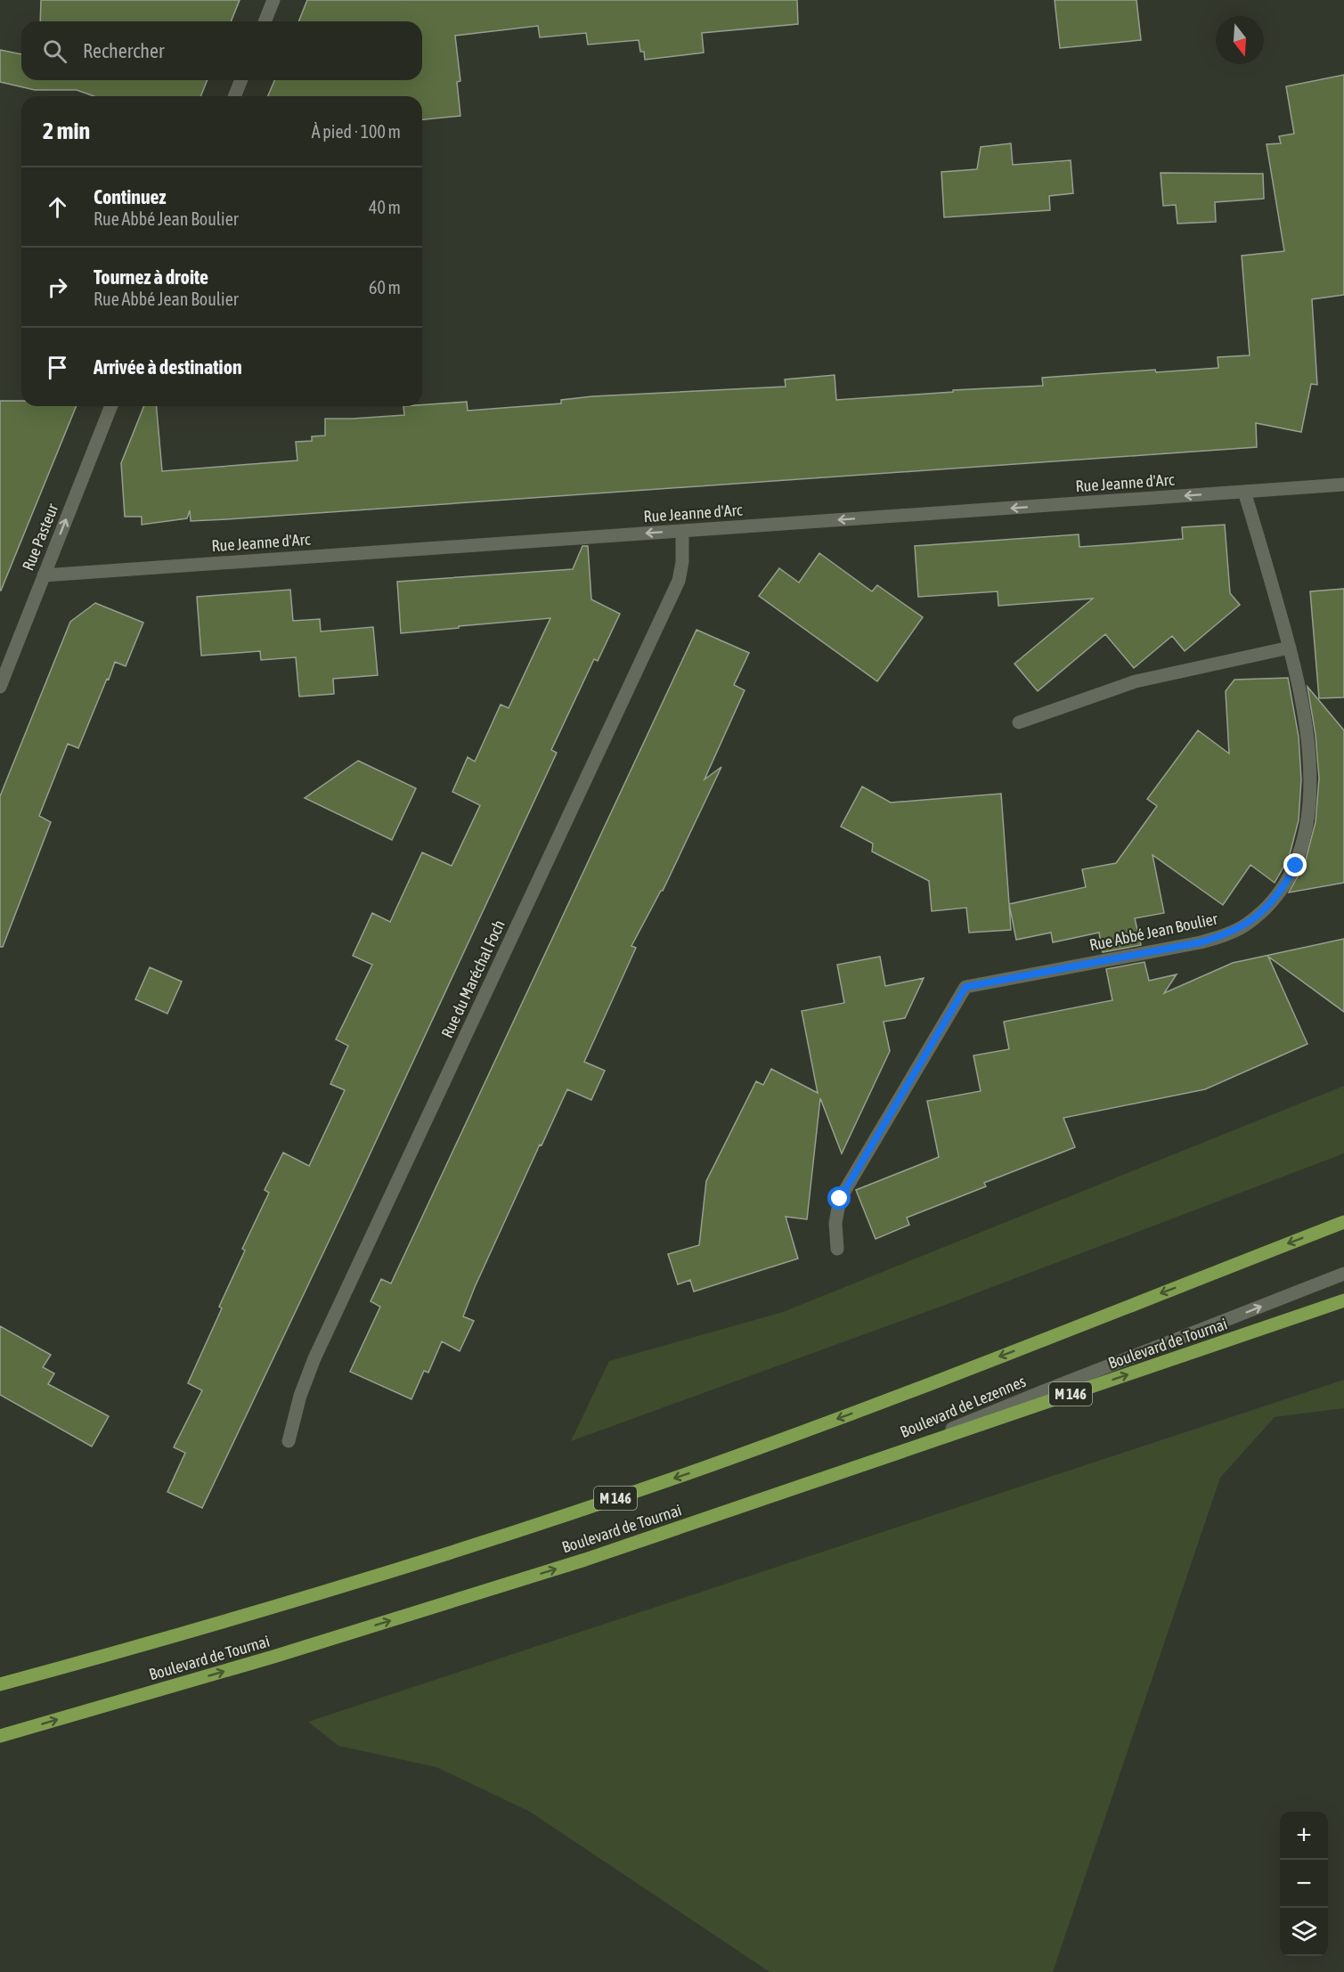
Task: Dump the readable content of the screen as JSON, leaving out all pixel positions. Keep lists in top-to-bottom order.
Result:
{
  "streets": {
    "main road": ["Boulevard de Tournai", "M 146"],
    "street": [
      "Rue Jeanne d'Arc",
      "Rue Pasteur",
      "Rue Abbé Jean Boulier",
      "Rue du Maréchal Foch",
      "Boulevard de Lezennes"
    ]
  },
  "crossings": [
    ["Rue Jeanne d'Arc", "Rue Pasteur"],
    ["Rue Jeanne d'Arc", "Rue Abbé Jean Boulier"],
    ["Rue Jeanne d'Arc", "Rue du Maréchal Foch"],
    ["Boulevard de Tournai", "Boulevard de Lezennes"]
  ],
  "one_way": ["Rue Jeanne d'Arc", "Rue Pasteur", "Boulevard de Lezennes"],
  "north": "bottom",
  "page": {
    "search": "Rechercher",
    "heading": ["2 min", "À pied · 100 m"],
    "list": [
      ["Continuez", "Rue Abbé Jean Boulier", "40 m"],
      ["Tournez à droite", "Rue Abbé Jean Boulier", "60 m"],
      "Arrivée à destination"
    ],
    "map_buttons": ["+", "−"]
  }
}
